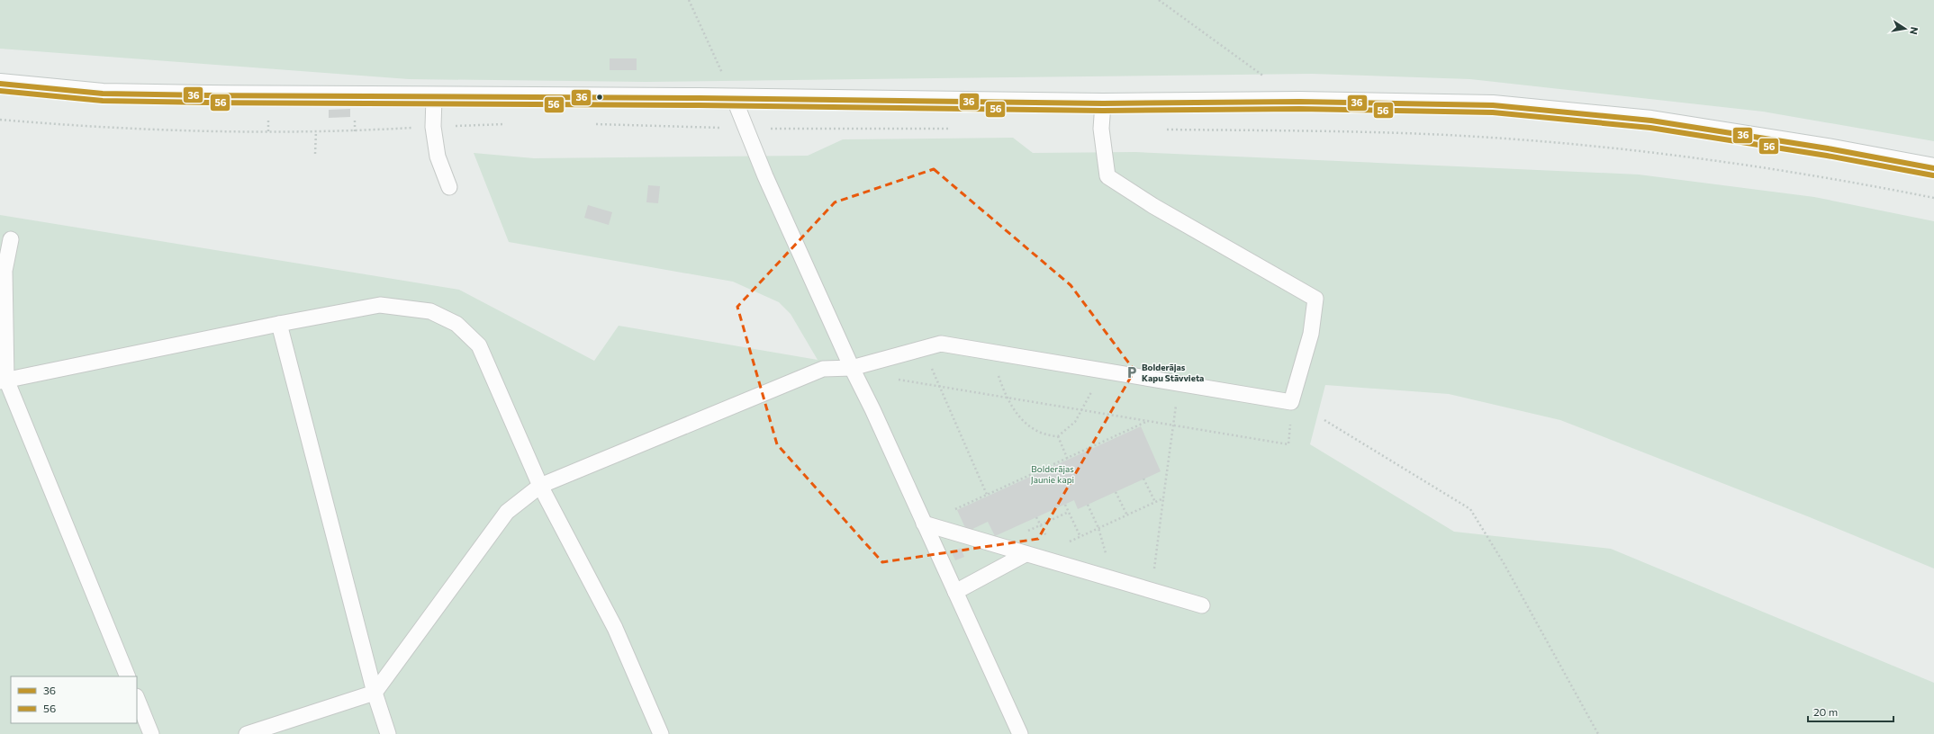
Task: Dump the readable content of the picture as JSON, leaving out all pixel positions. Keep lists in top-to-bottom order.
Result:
{
  "parks": ["Bolderājas Jaunie kapi"],
  "places": {
    "parking": ["Bolderājas Kapu Stāvvieta"]
  },
  "lines": ["transit line 36", "transit line 56"],
  "legend": ["36", "56"],
  "scale_bar": "20 m",
  "north": "right"
}
